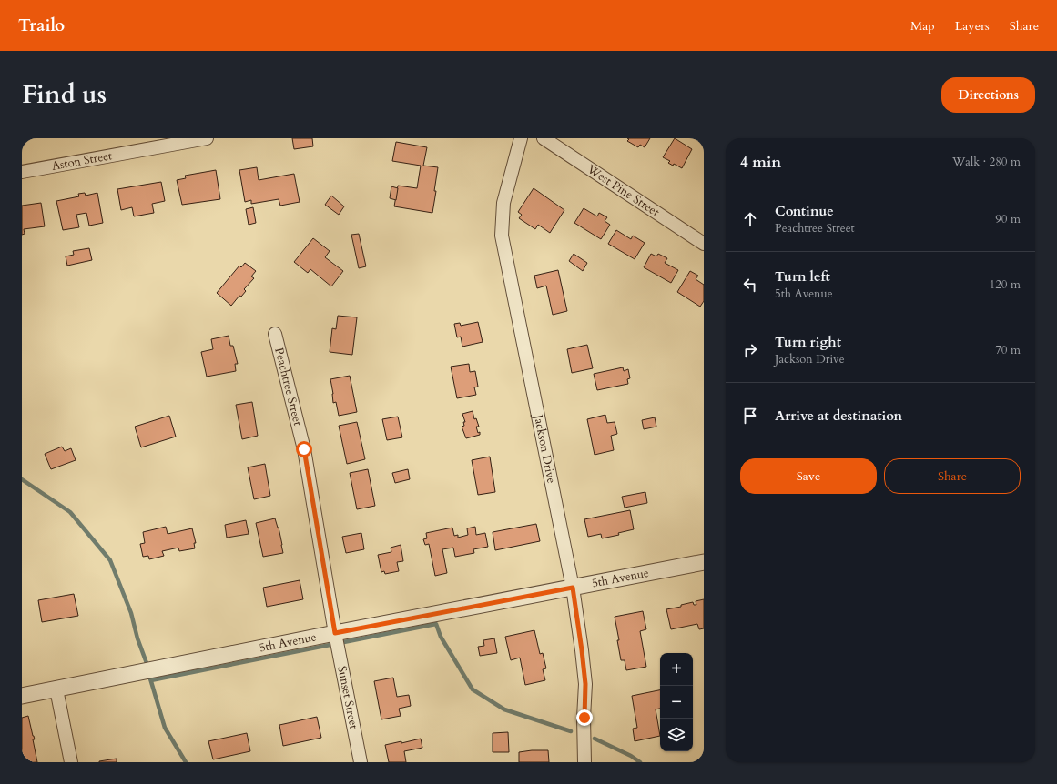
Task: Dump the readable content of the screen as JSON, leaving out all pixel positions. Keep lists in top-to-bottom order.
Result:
{
  "streets": {
    "street": [
      "Aston Street",
      "West Pine Street",
      "Peachtree Street",
      "Jackson Drive",
      "5th Avenue",
      "Sunset Street"
    ]
  },
  "crossings": [
    ["Peachtree Street", "5th Avenue"],
    ["Peachtree Street", "Sunset Street"],
    ["Jackson Drive", "5th Avenue"],
    ["5th Avenue", "Sunset Street"]
  ],
  "page": {
    "header": "Trailo",
    "nav": ["Map", "Layers", "Share"],
    "title": "Find us",
    "buttons": [
      "Directions",
      ["Save", "Share"]
    ],
    "heading": ["4 min", "Walk · 280 m"],
    "list": [
      ["Continue", "Peachtree Street", "90 m"],
      ["Turn left", "5th Avenue", "120 m"],
      ["Turn right", "Jackson Drive", "70 m"],
      "Arrive at destination"
    ],
    "map_buttons": ["+", "−"]
  }
}
